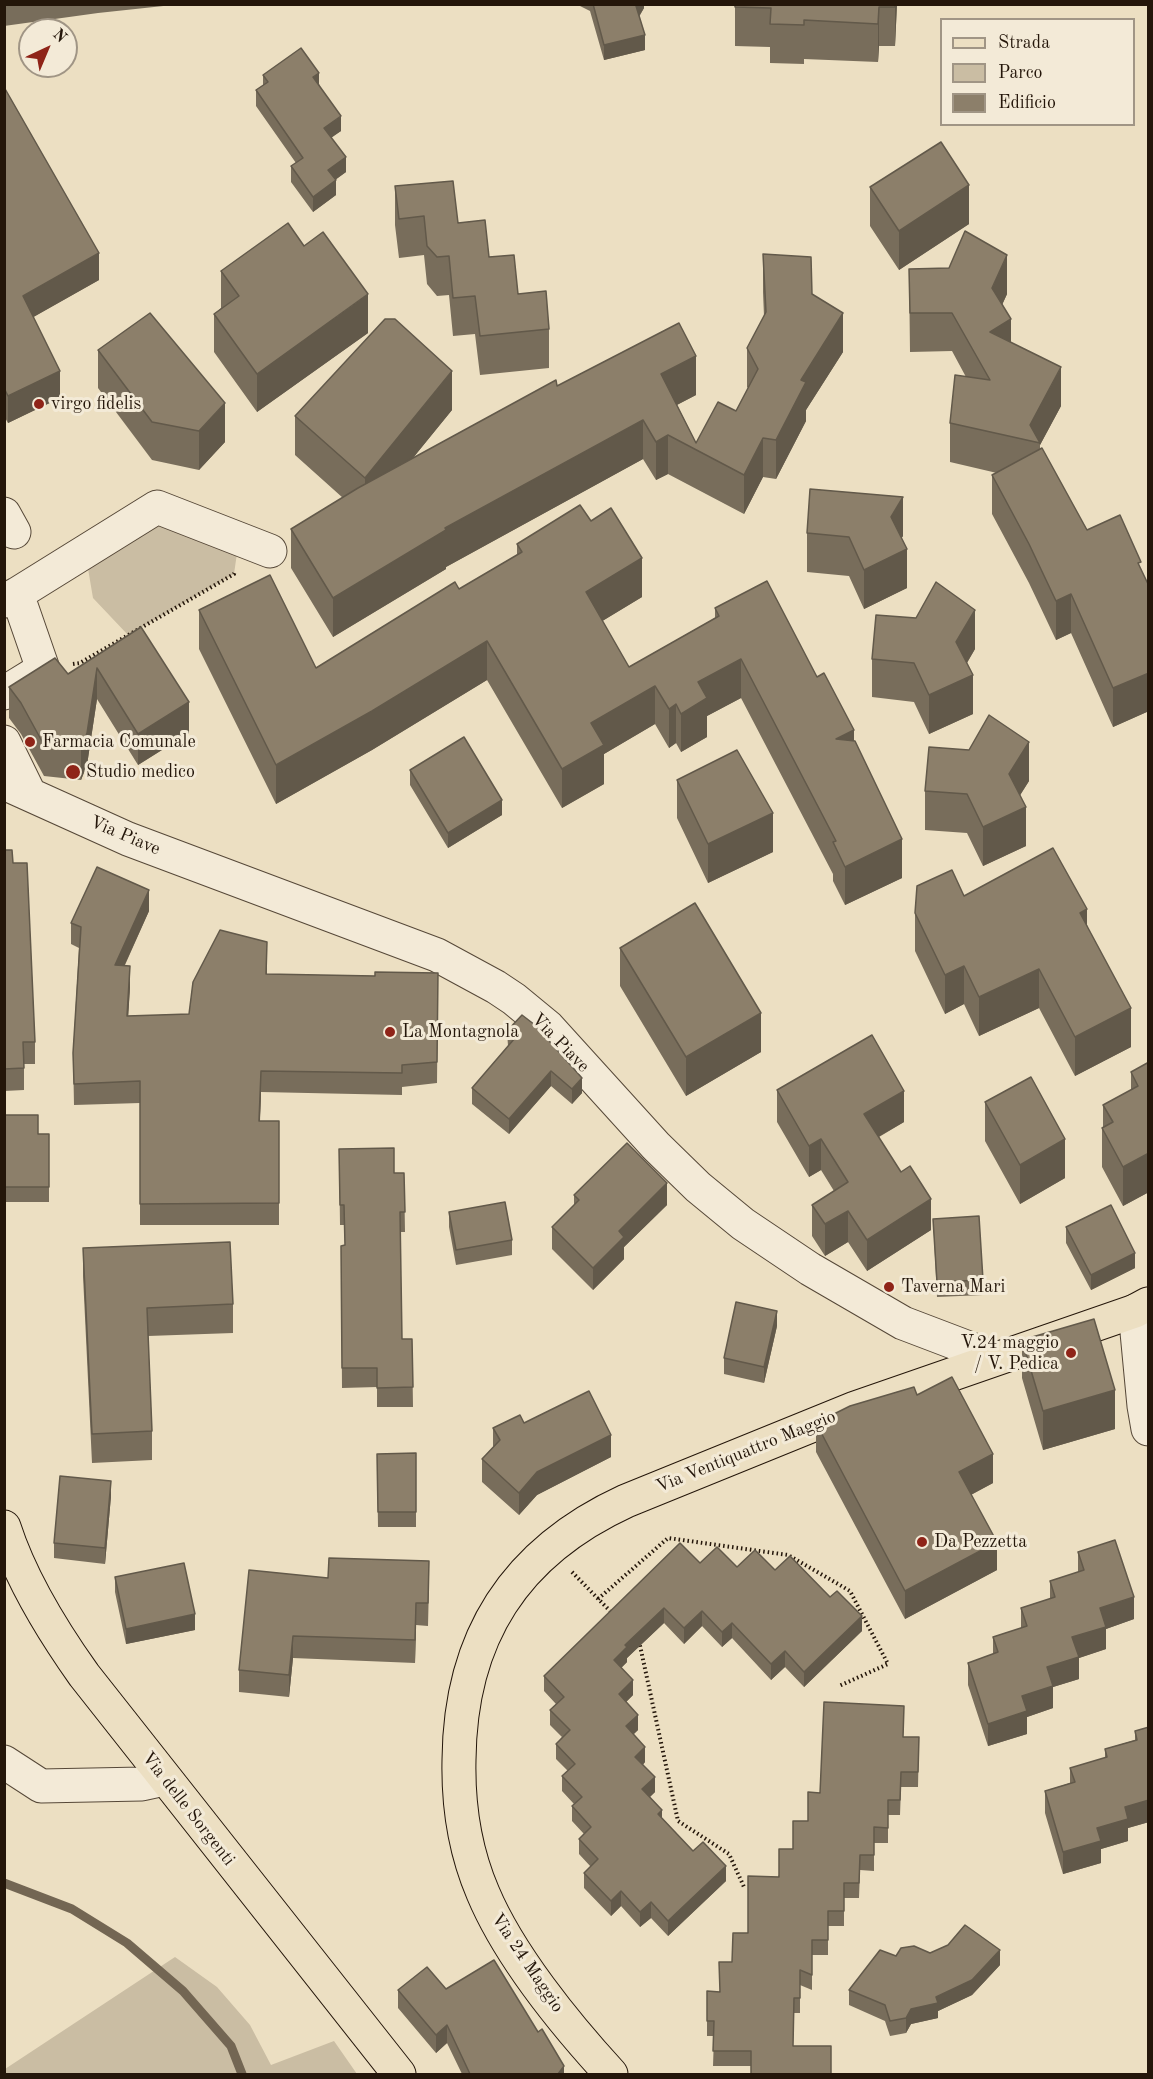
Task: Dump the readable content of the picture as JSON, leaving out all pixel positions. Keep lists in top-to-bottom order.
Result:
{
  "streets": {
    "main road": ["Via Ventiquattro Maggio", "Via delle Sorgenti", "Via 24 Maggio"],
    "street": ["Via Piave"]
  },
  "crossings": [
    ["Via Piave", "Via Ventiquattro Maggio"],
    ["Via Ventiquattro Maggio", "Via 24 Maggio"]
  ],
  "places": [
    "virgo fidelis",
    "Farmacia Comunale",
    "Studio medico",
    "La Montagnola",
    "Taverna Mari",
    "V.24 maggio / V. Pedica",
    "Da Pezzetta"
  ],
  "legend": ["Strada", "Parco", "Edificio"],
  "north": "top right"
}
